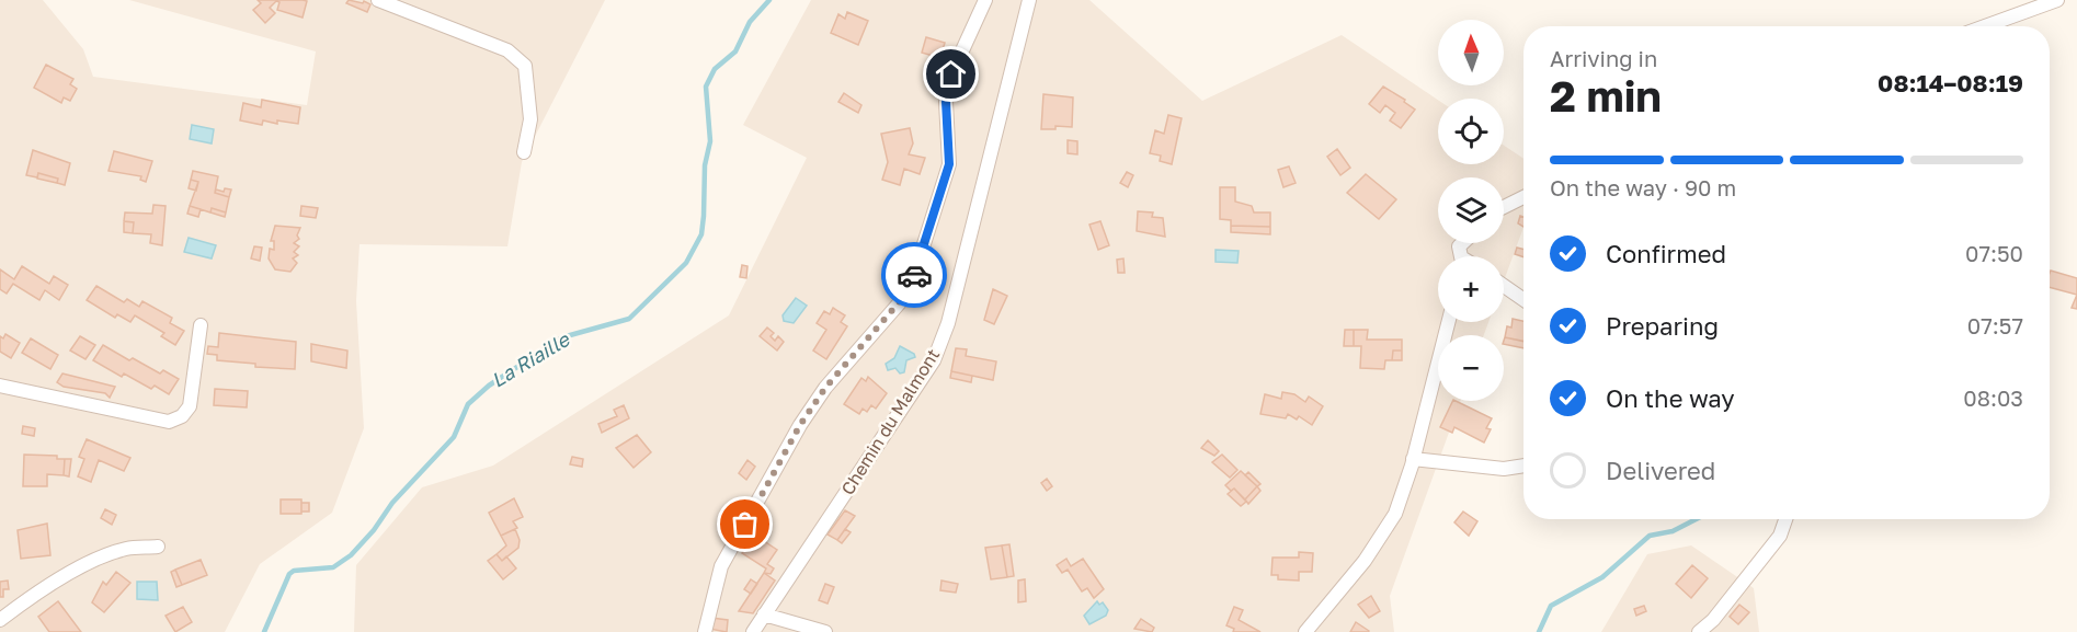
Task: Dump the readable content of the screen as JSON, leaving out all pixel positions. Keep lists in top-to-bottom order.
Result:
{
  "streets": {
    "street": ["Chemin du Malmont"]
  },
  "water": ["La Riaille"],
  "north": "top",
  "page": {
    "map_buttons": ["+", "−"],
    "heading": ["2 min", "Arriving in", "08:14–08:19"],
    "bar": "On the way · 90 m",
    "list": [
      ["Confirmed", "07:50"],
      ["Preparing", "07:57"],
      ["On the way", "08:03"],
      "Delivered"
    ]
  }
}
